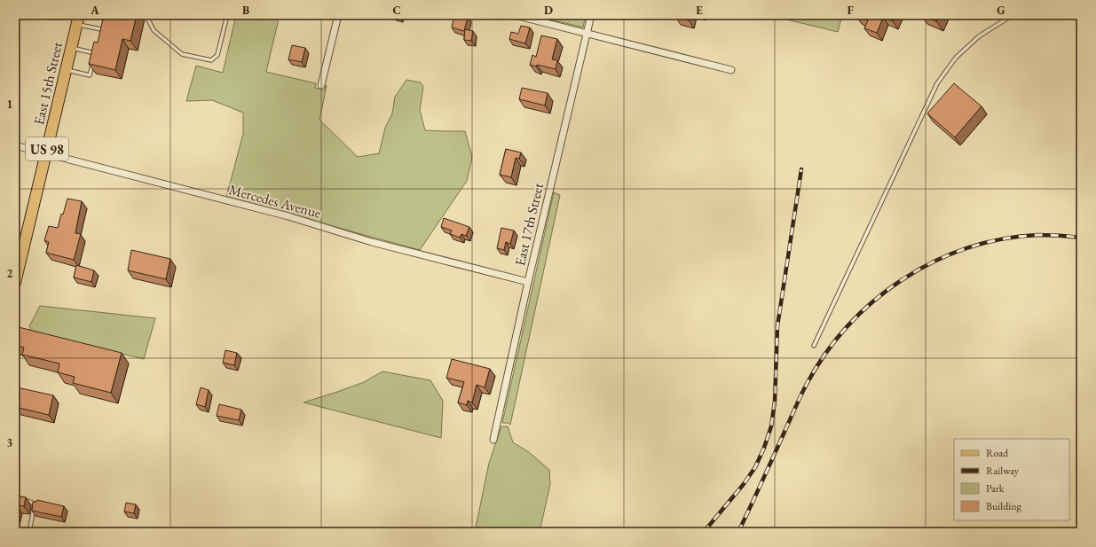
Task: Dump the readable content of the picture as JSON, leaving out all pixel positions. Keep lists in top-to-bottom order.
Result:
{
  "streets": {
    "main road": ["East 15th Street", "US 98"],
    "street": ["Mercedes Avenue", "East 17th Street"]
  },
  "crossings": [
    ["East 15th Street", "Mercedes Avenue"],
    ["Mercedes Avenue", "East 17th Street"]
  ],
  "legend": [
    "Road",
    "Railway",
    "Park",
    "Building"
  ],
  "grid": {
    "columns": [
      "A",
      "B",
      "C",
      "D",
      "E",
      "F",
      "G"
    ],
    "rows": ["1", "2", "3"]
  }
}
